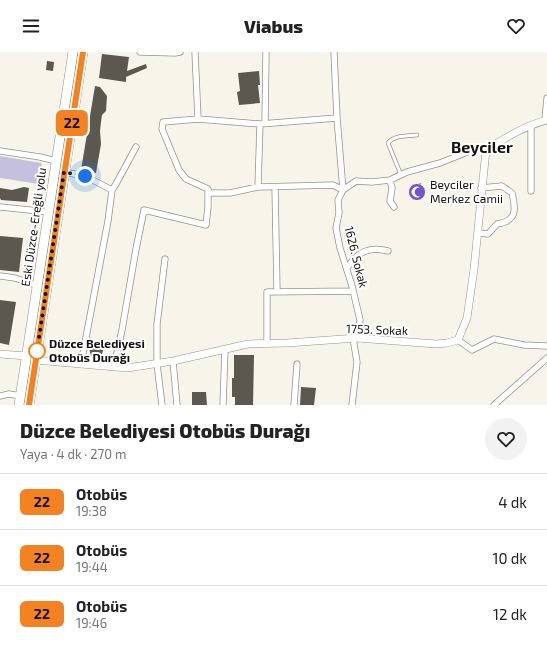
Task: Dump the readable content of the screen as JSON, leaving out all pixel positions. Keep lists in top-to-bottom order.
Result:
{
  "streets": {
    "main road": ["Eski Düzce-Ereğli yolu"],
    "street": ["1626. Sokak", "1753. Sokak"]
  },
  "crossings": [
    ["Eski Düzce-Ereğli yolu", "1753. Sokak"],
    ["1626. Sokak", "1753. Sokak"]
  ],
  "districts": ["Beyciler"],
  "places": {
    "mosque": ["Beyciler Merkez Camii"],
    "other": ["Düzce Belediyesi Otobüs Durağı"]
  },
  "lines": ["bus line 22"],
  "page": {
    "header": "Viabus",
    "on_map": "22",
    "heading": ["Düzce Belediyesi Otobüs Durağı", "Yaya · 4 dk · 270 m"],
    "list": [
      {
        "mark": "22",
        "name": "Otobüs",
        "note": "19:38",
        "value": "4 dk"
      },
      {
        "mark": "22",
        "name": "Otobüs",
        "note": "19:44",
        "value": "10 dk"
      },
      {
        "mark": "22",
        "name": "Otobüs",
        "note": "19:46",
        "value": "12 dk"
      }
    ]
  }
}
